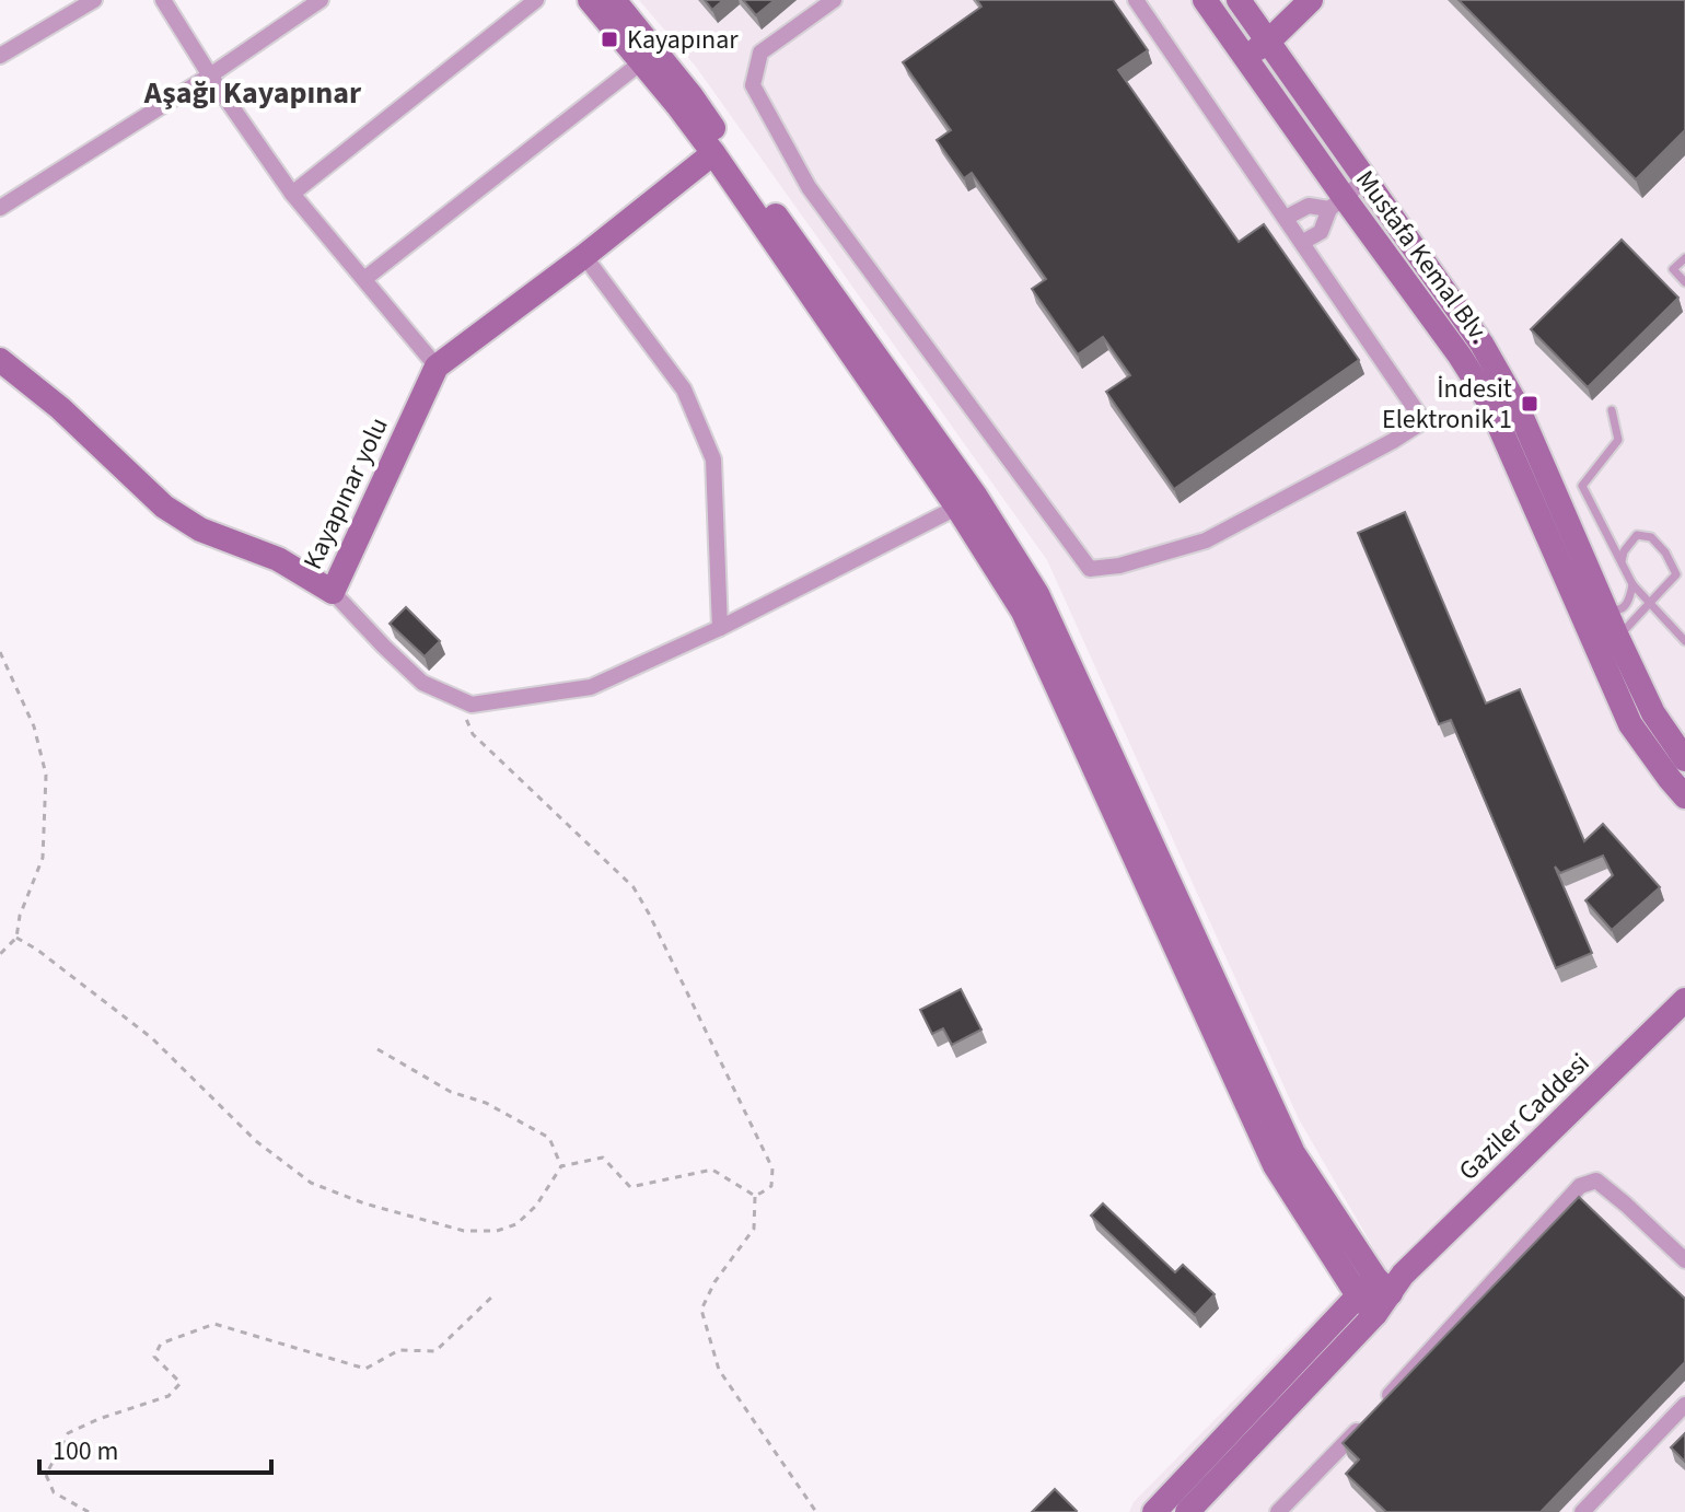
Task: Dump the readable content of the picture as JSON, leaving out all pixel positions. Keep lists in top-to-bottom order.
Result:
{
  "streets": {
    "street": ["Mustafa Kemal Blv.", "Kayapınar yolu", "Gaziler Caddesi"]
  },
  "districts": ["Aşağı Kayapınar"],
  "places": {
    "transit": ["Kayapınar", "İndesit Elektronik 1"]
  },
  "scale_bar": "100 m"
}
